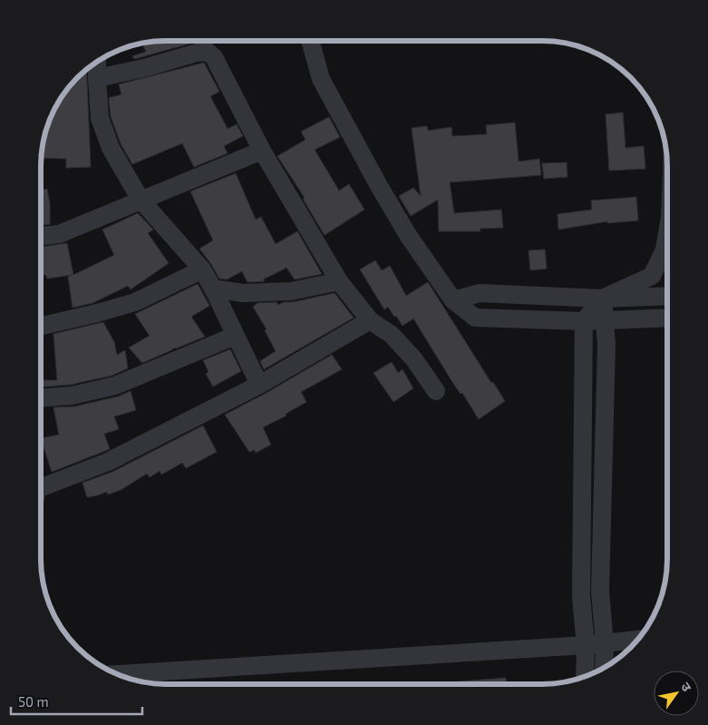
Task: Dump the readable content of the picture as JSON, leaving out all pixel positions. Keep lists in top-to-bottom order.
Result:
{
  "scale_bar": "50 m",
  "north": "top right"
}
